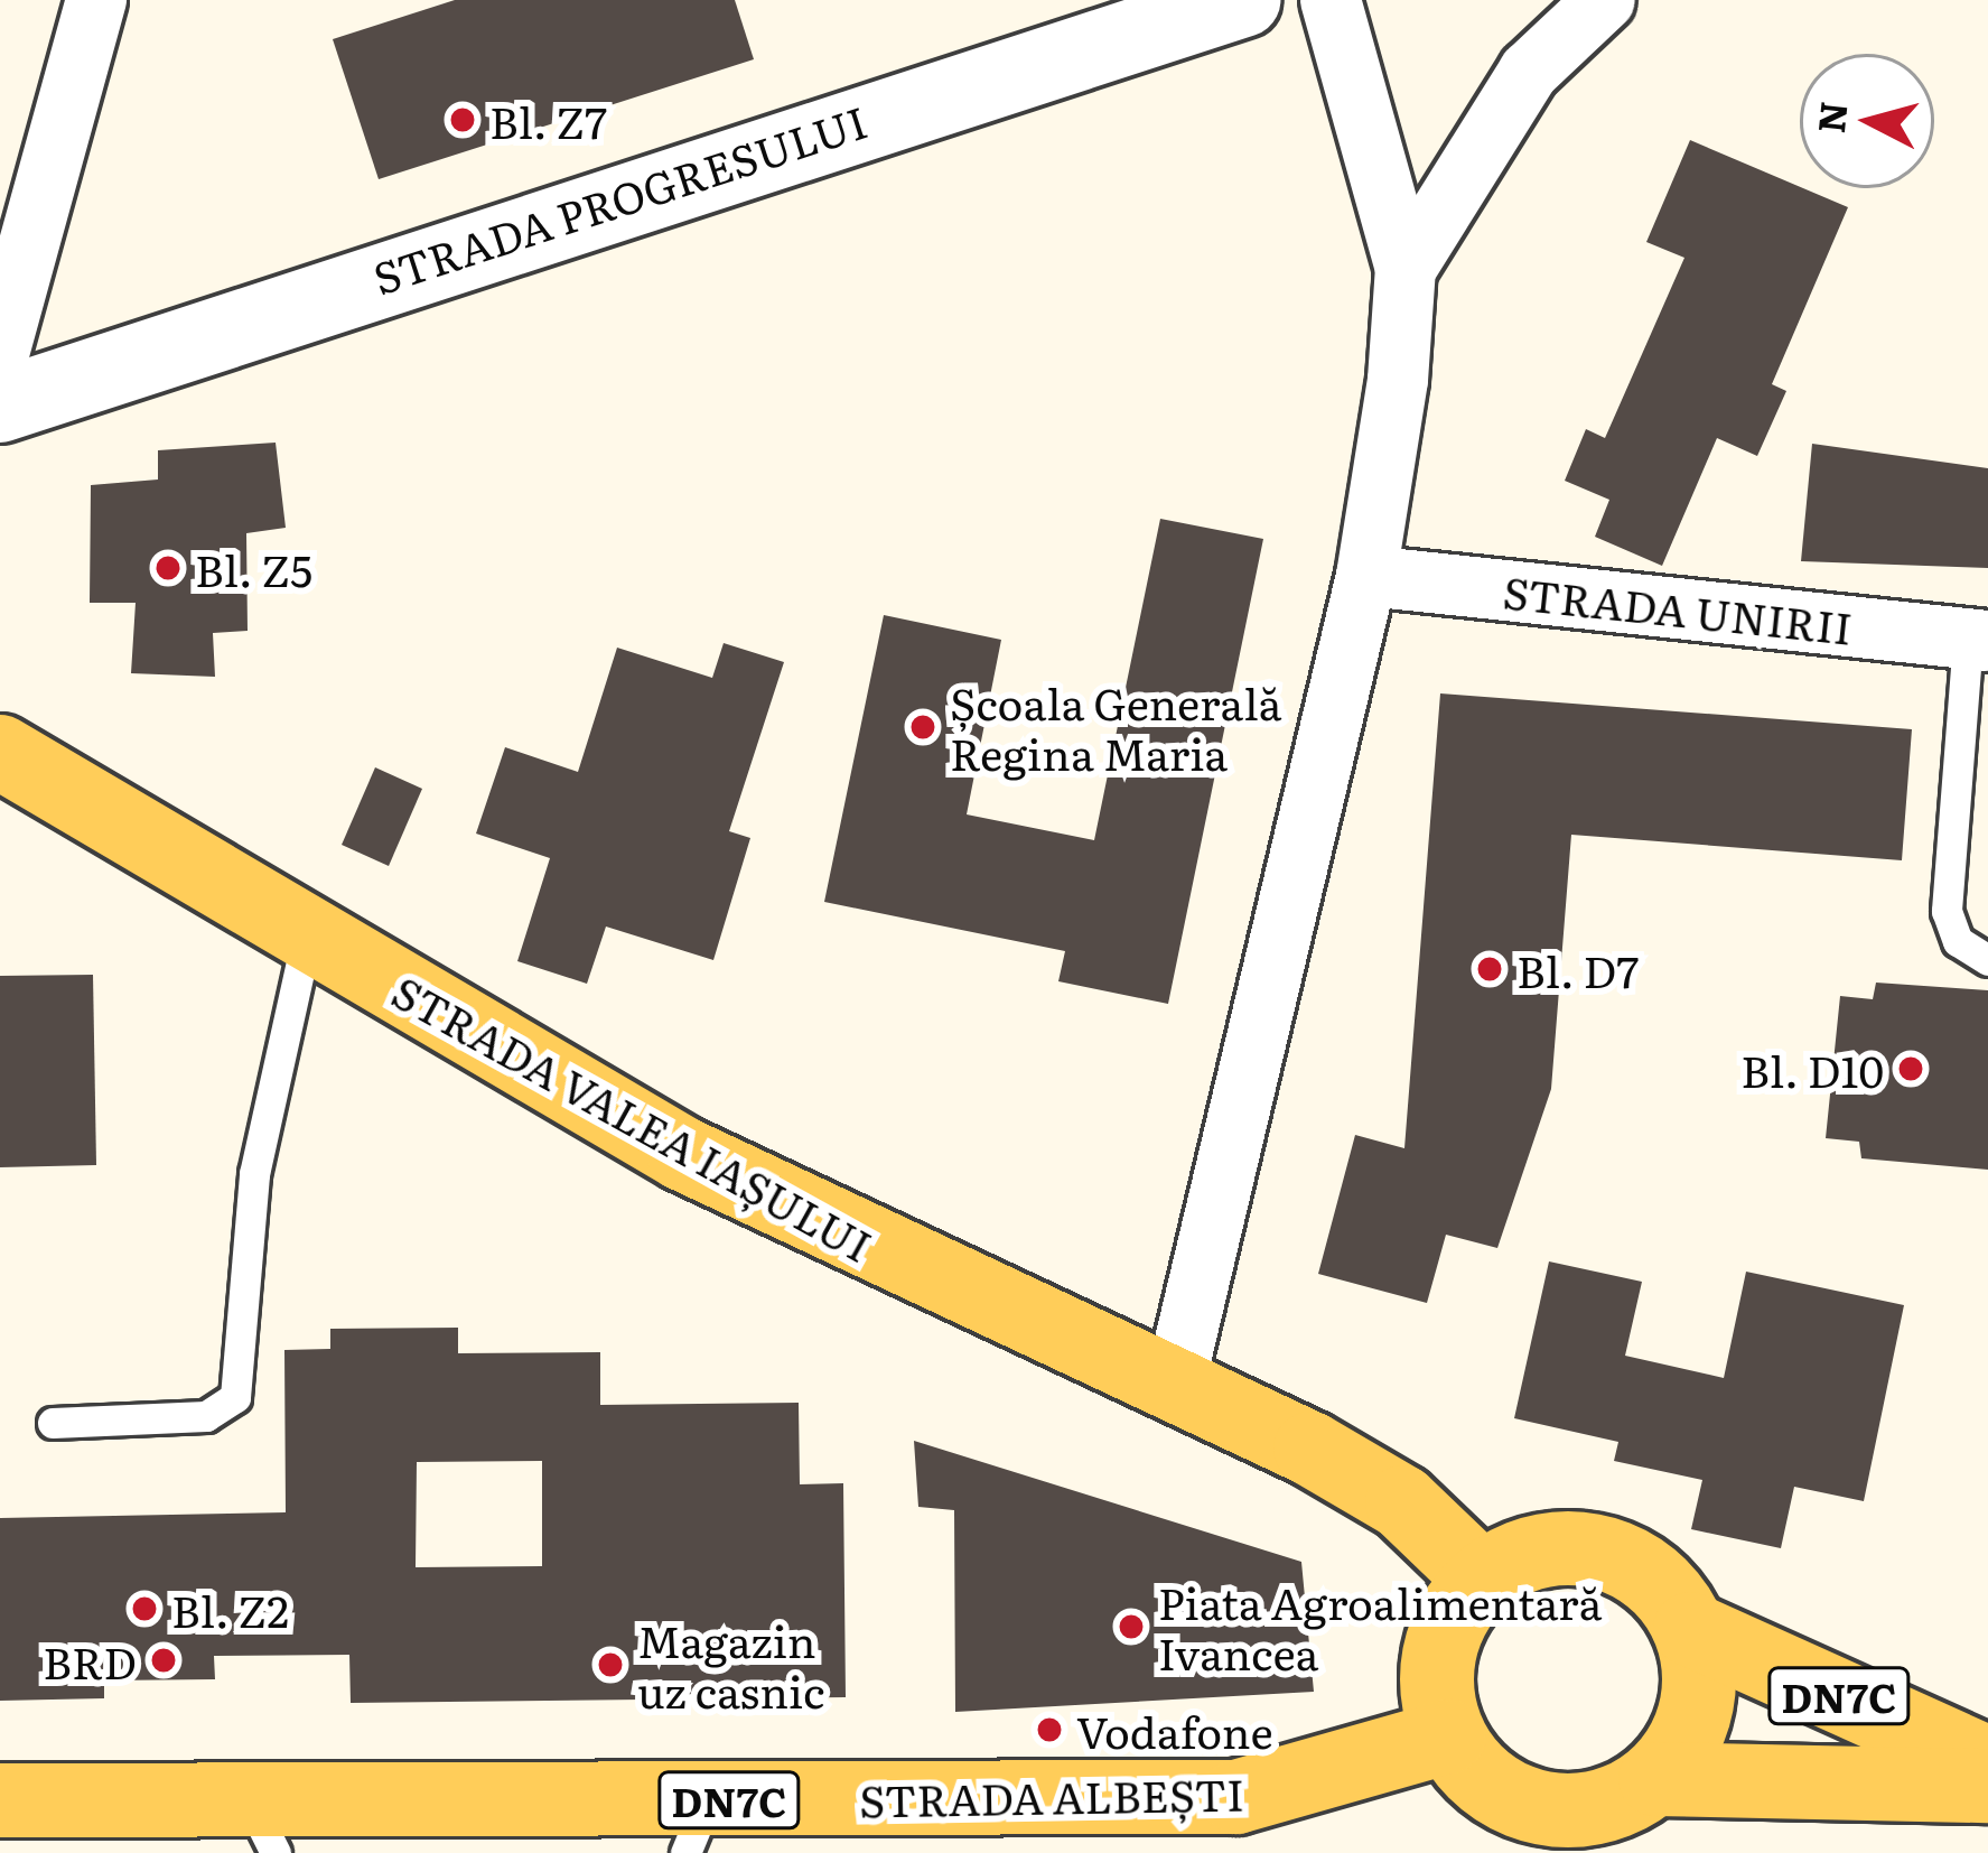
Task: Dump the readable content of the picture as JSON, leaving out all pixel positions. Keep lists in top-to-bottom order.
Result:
{
  "streets": {
    "main road": ["STRADA VALEA IAȘULUI", "DN7C", "STRADA ALBEȘTI"],
    "street": ["STRADA PROGRESULUI", "STRADA UNIRII"]
  },
  "crossings": [
    ["STRADA VALEA IAȘULUI", "DN7C"],
    ["STRADA VALEA IAȘULUI", "STRADA ALBEȘTI"],
    ["DN7C", "STRADA ALBEȘTI"]
  ],
  "places": [
    "Bl. Z7",
    "Bl. Z5",
    "Școala Generală Regina Maria",
    "Bl. D7",
    "Bl. D10",
    "Bl. Z2",
    "Piata Agroalimentară Ivancea",
    "BRD",
    "Magazin uz casnic",
    "Vodafone"
  ],
  "north": "left"
}
